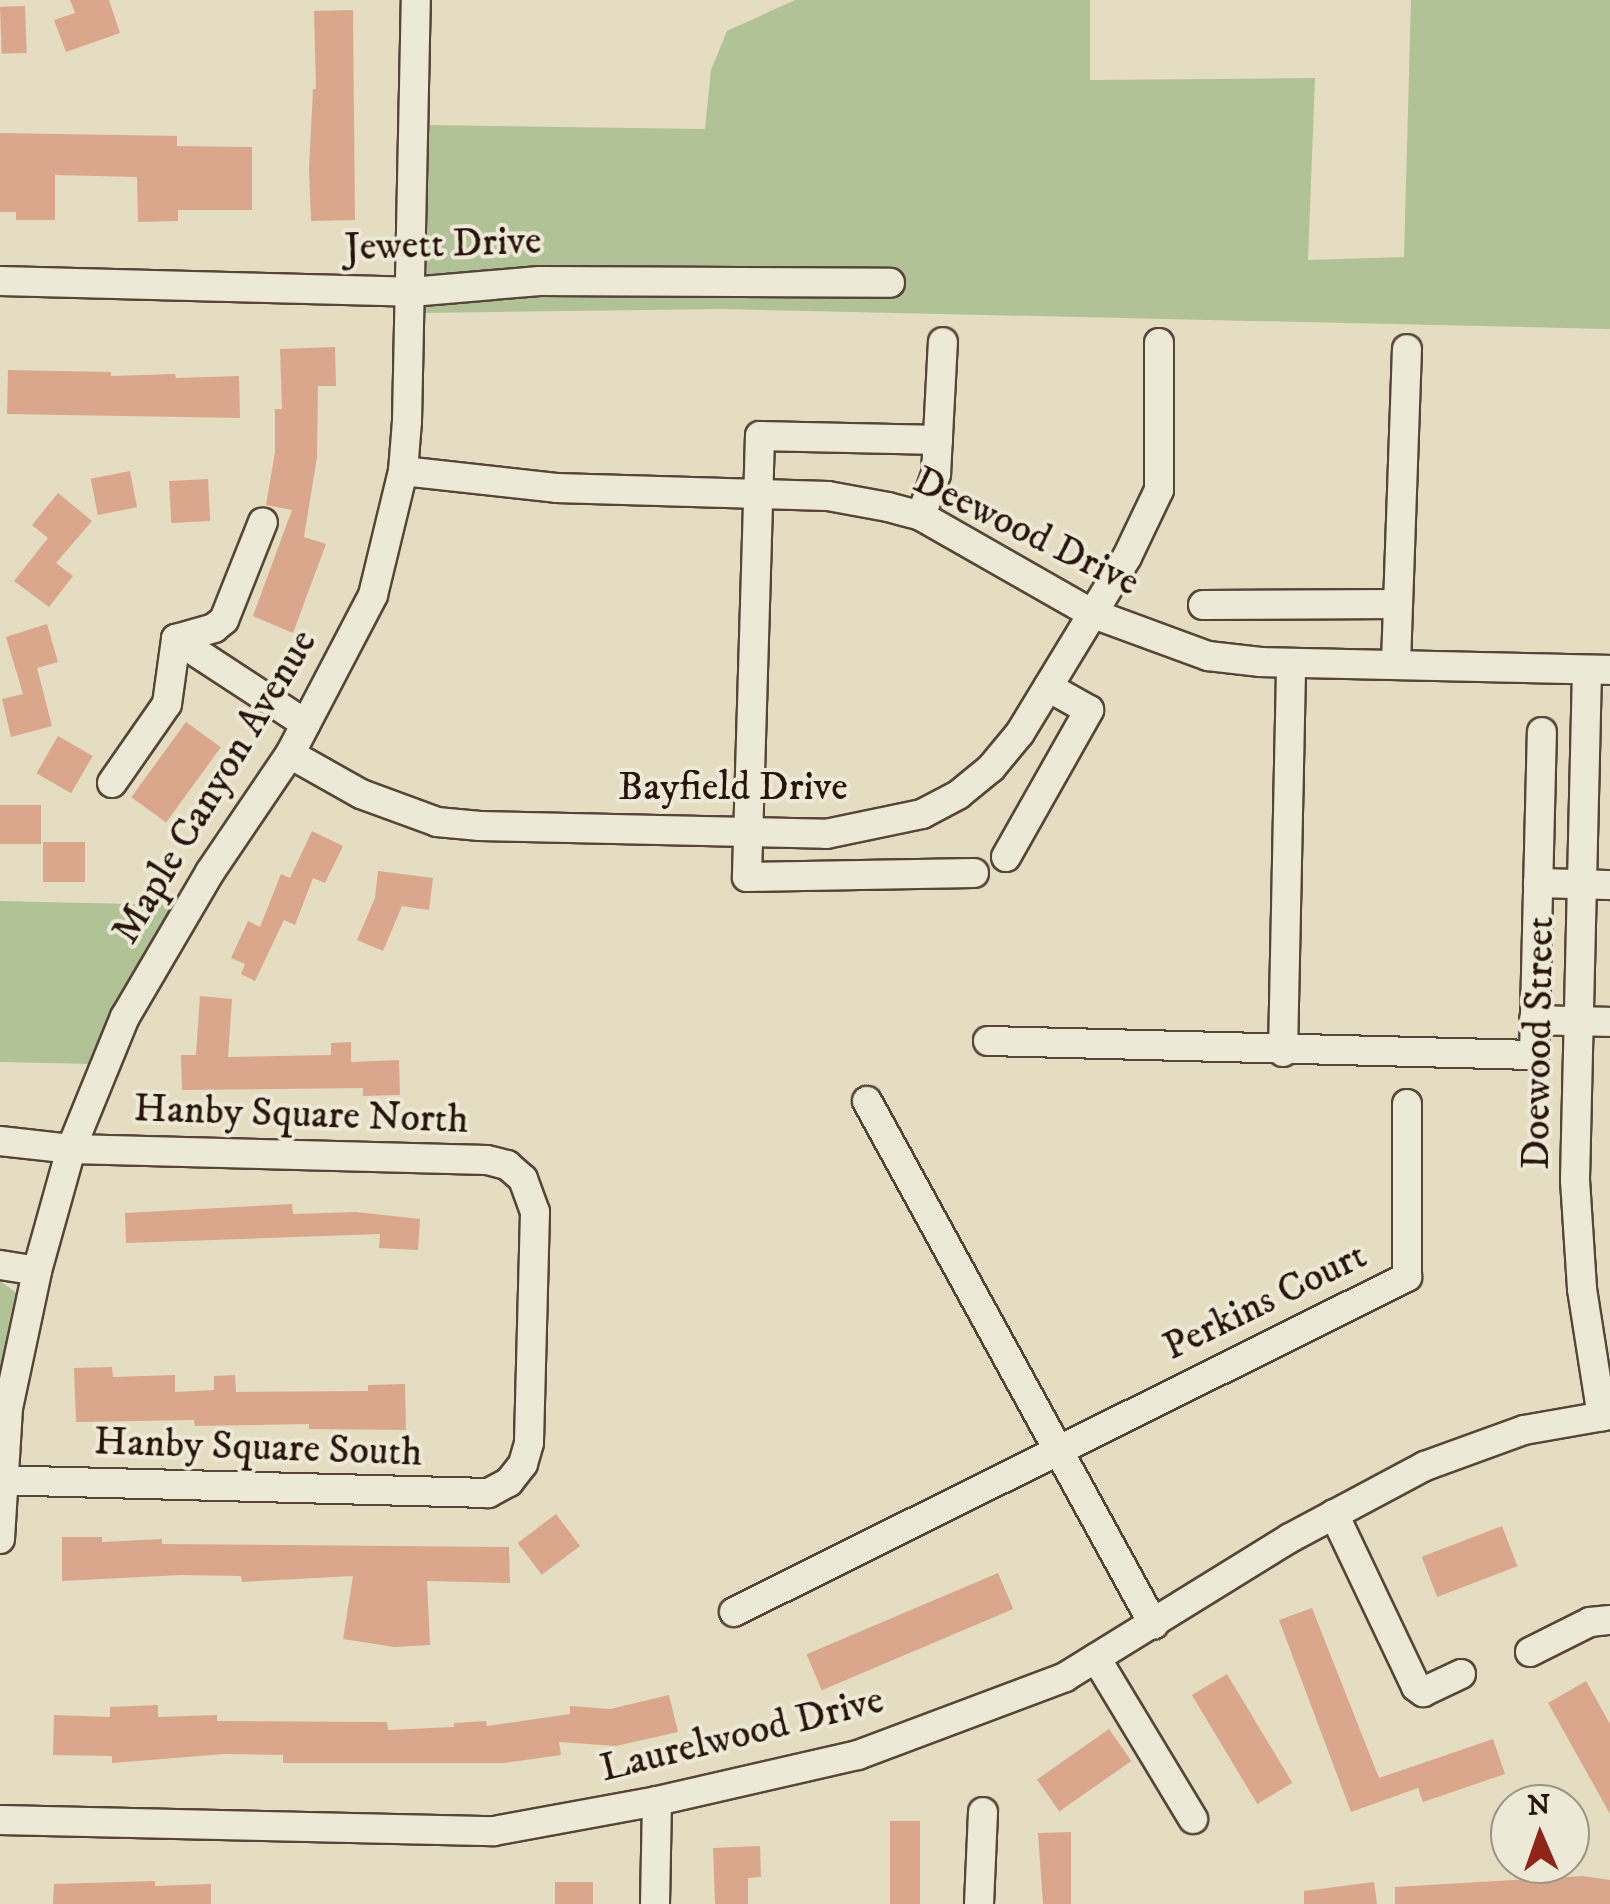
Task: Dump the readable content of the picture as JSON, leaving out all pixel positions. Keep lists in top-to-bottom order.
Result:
{
  "streets": {
    "street": [
      "Jewett Drive",
      "Deewood Drive",
      "Maple Canyon Avenue",
      "Bayfield Drive",
      "Doewood Street",
      "Hanby Square North",
      "Perkins Court",
      "Hanby Square South",
      "Laurelwood Drive"
    ]
  },
  "crossings": [
    ["Jewett Drive", "Maple Canyon Avenue"],
    ["Deewood Drive", "Maple Canyon Avenue"],
    ["Deewood Drive", "Bayfield Drive"],
    ["Deewood Drive", "Doewood Street"],
    ["Maple Canyon Avenue", "Bayfield Drive"],
    ["Maple Canyon Avenue", "Hanby Square North"],
    ["Maple Canyon Avenue", "Hanby Square South"],
    ["Doewood Street", "Laurelwood Drive"],
    ["Hanby Square North", "Hanby Square South"]
  ],
  "north": "top"
}
